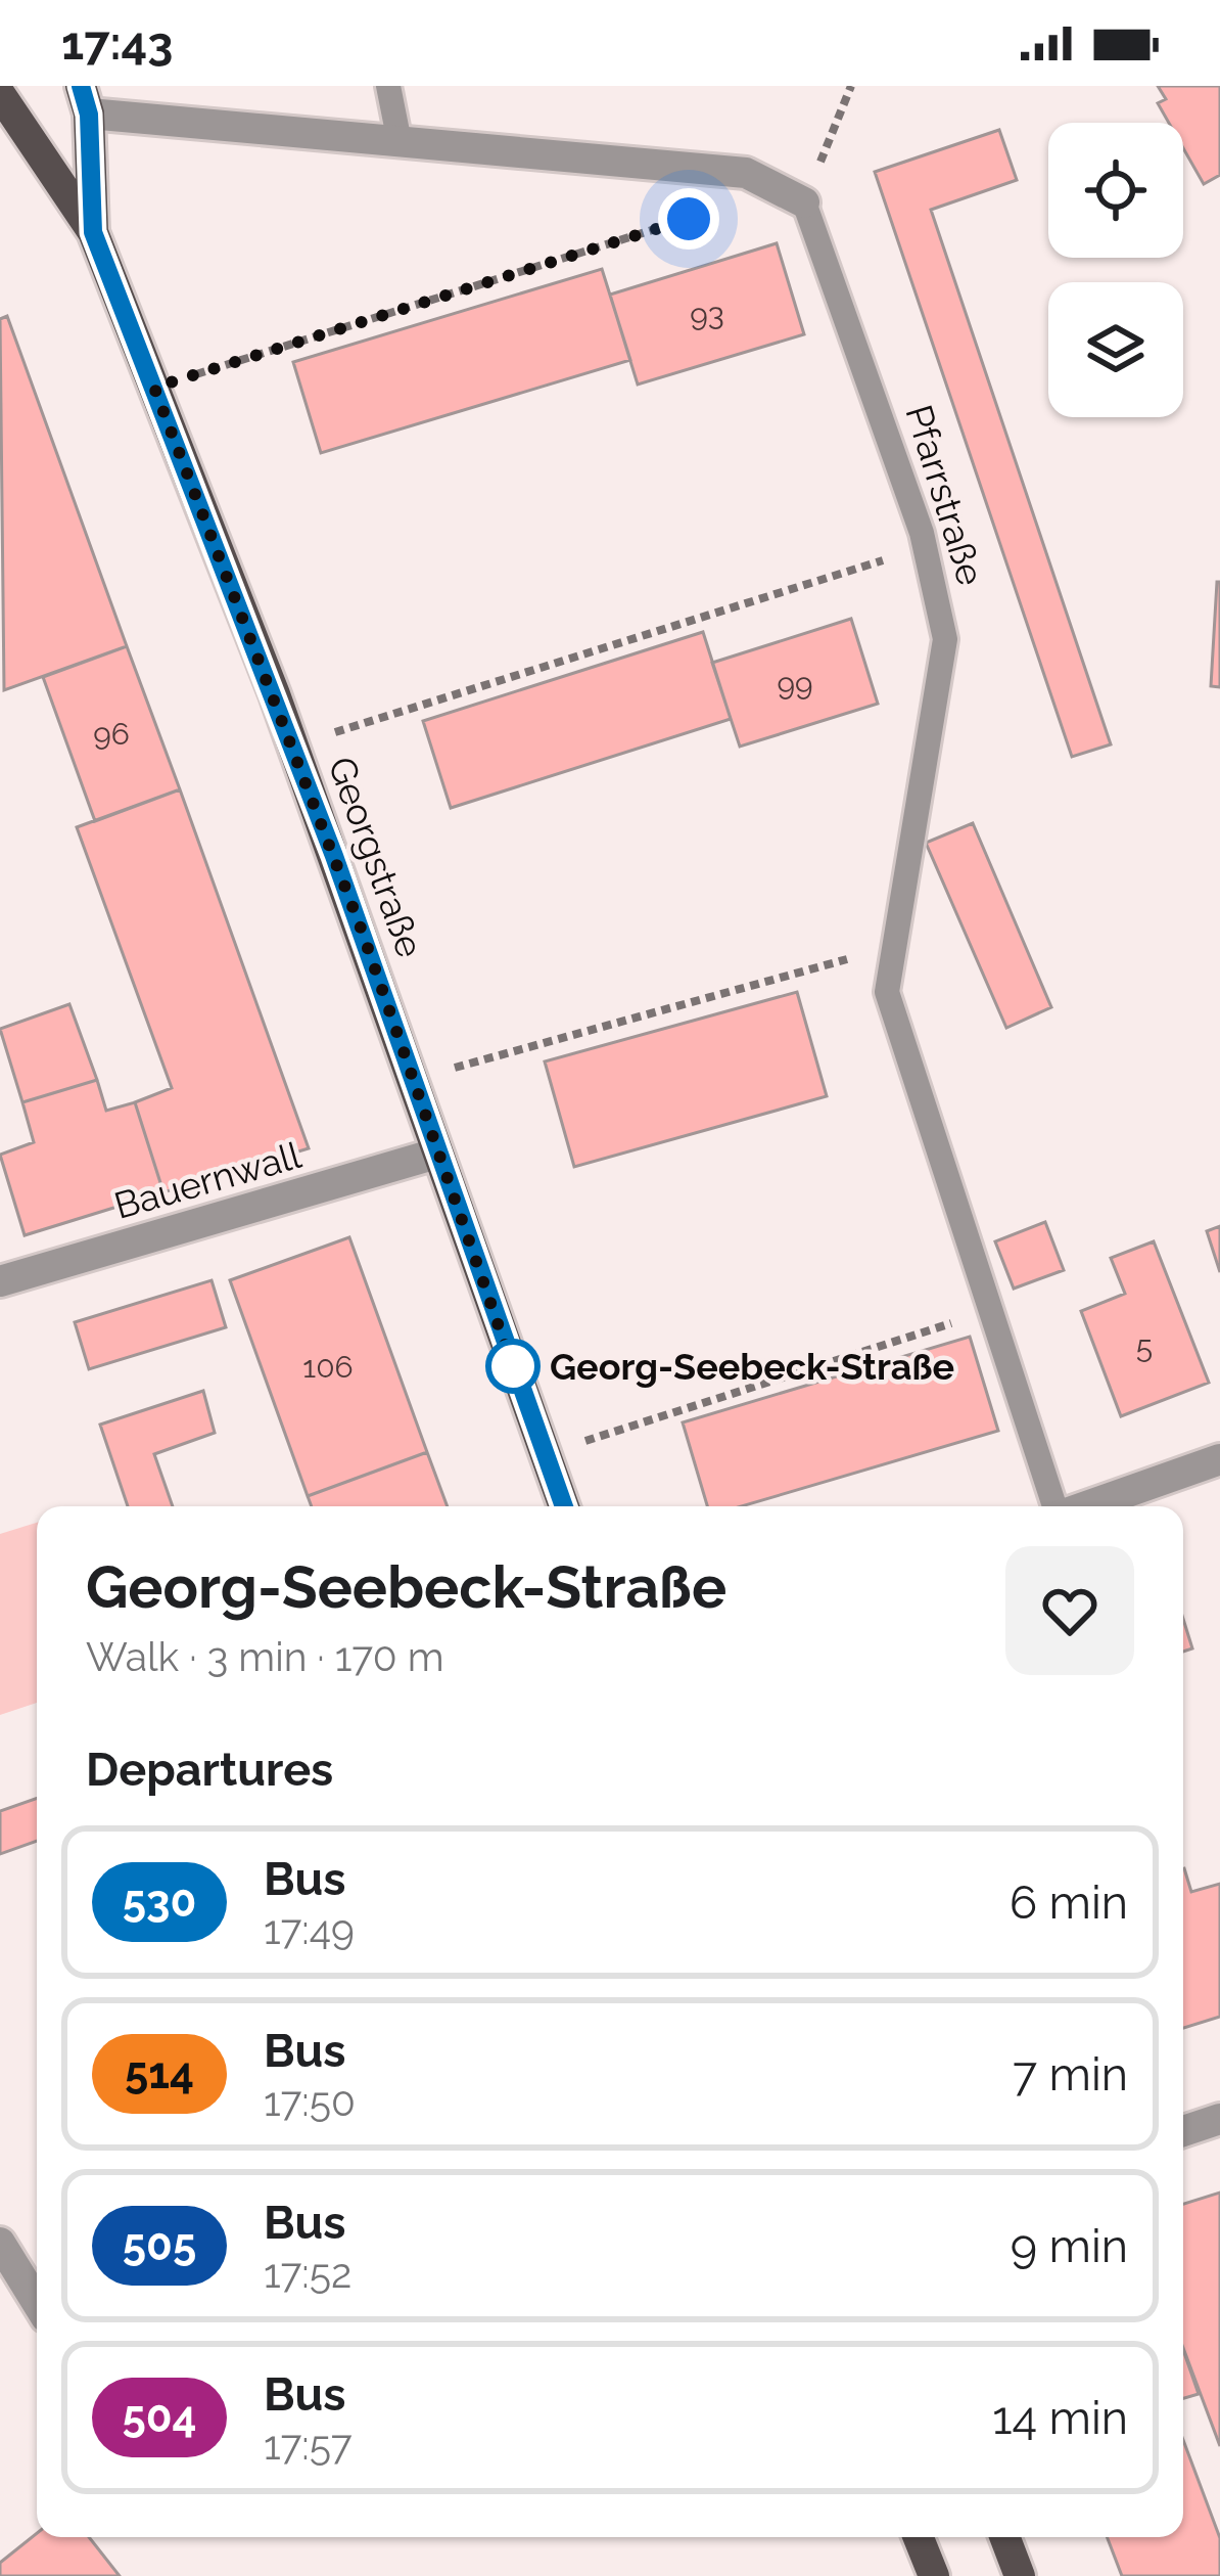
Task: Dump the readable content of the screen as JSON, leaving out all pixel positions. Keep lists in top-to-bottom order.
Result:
{
  "streets": {
    "main road": ["Georgstraße"],
    "street": ["Bauernwall"],
    "lane": ["Pfarrstraße"]
  },
  "crossings": [
    ["Georgstraße", "Bauernwall"]
  ],
  "places": ["Georg-Seebeck-Straße"],
  "lines": ["bus line 530"],
  "house_numbers": [
    "93",
    "99",
    "96",
    "5",
    "106"
  ],
  "page": {
    "status": "17:43",
    "heading": [
      ["Georg-Seebeck-Straße", "Walk · 3 min · 170 m"],
      "Departures"
    ],
    "list": [
      {
        "mark": "530",
        "name": "Bus",
        "note": "17:49",
        "value": "6 min"
      },
      {
        "mark": "514",
        "name": "Bus",
        "note": "17:50",
        "value": "7 min"
      },
      {
        "mark": "505",
        "name": "Bus",
        "note": "17:52",
        "value": "9 min"
      },
      {
        "mark": "504",
        "name": "Bus",
        "note": "17:57",
        "value": "14 min"
      }
    ]
  }
}
